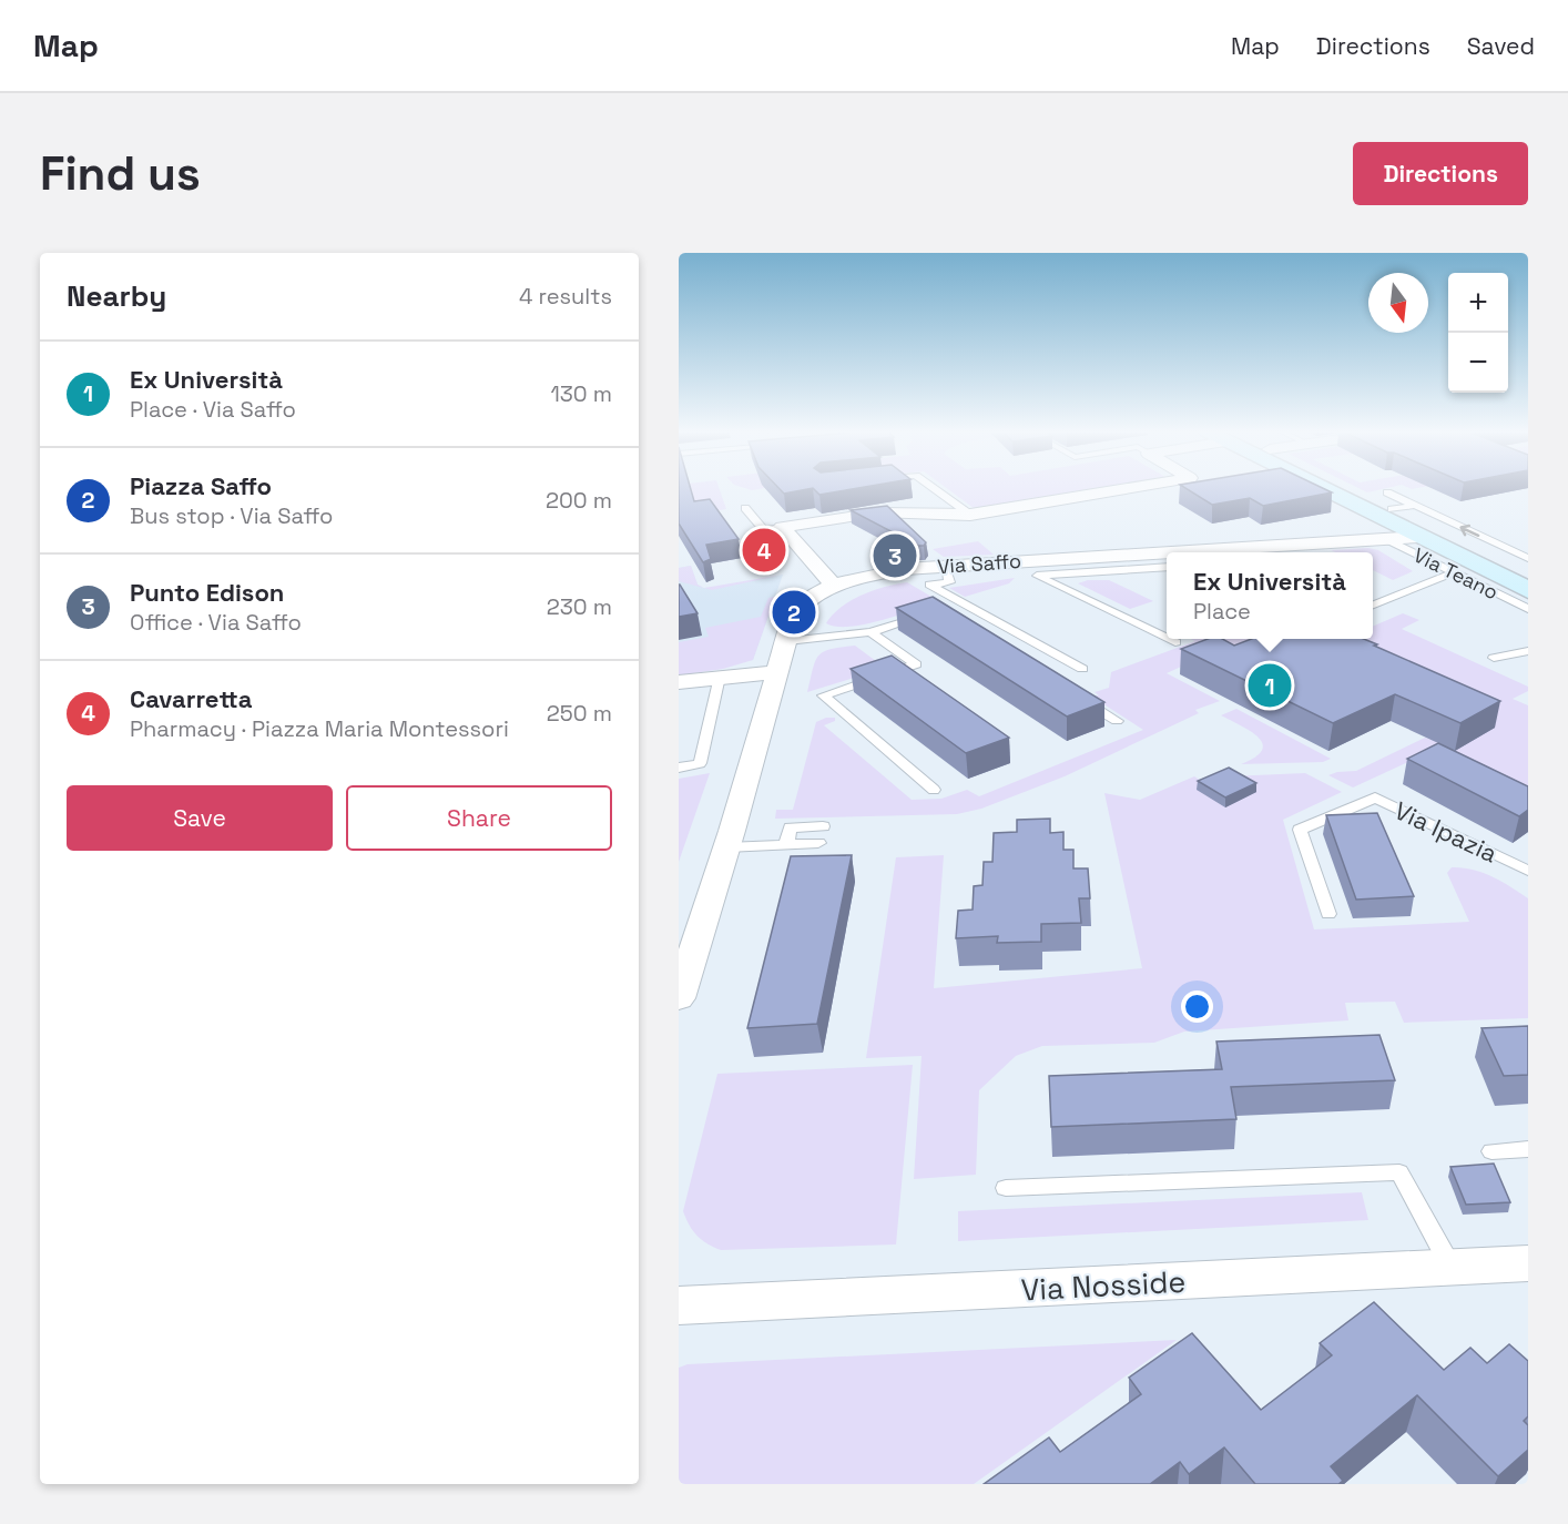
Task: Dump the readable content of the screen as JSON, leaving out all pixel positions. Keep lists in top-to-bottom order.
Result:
{
  "streets": {
    "street": ["Via Saffo", "Via Nosside"],
    "lane": ["Via Teano", "Via Ipazia"]
  },
  "crossings": [
    ["Via Saffo", "Via Teano"]
  ],
  "north": "bottom",
  "page": {
    "header": "Map",
    "nav": ["Map", "Directions", "Saved"],
    "buttons": [
      "Directions",
      ["Save", "Share"]
    ],
    "title": "Find us",
    "heading": ["Nearby", "4 results"],
    "map_buttons": ["+", "−"],
    "list": [
      {
        "mark": "1",
        "name": "Ex Università",
        "note": "Place · Via Saffo",
        "value": "130 m"
      },
      {
        "mark": "2",
        "name": "Piazza Saffo",
        "note": "Bus stop · Via Saffo",
        "value": "200 m"
      },
      {
        "mark": "3",
        "name": "Punto Edison",
        "note": "Office · Via Saffo",
        "value": "230 m"
      },
      {
        "mark": "4",
        "name": "Cavarretta",
        "note": "Pharmacy · Piazza Maria Montessori",
        "value": "250 m"
      }
    ],
    "pins": [
      "4",
      "3",
      "2",
      "1"
    ],
    "popup": ["Ex Università", "Place"]
  }
}
